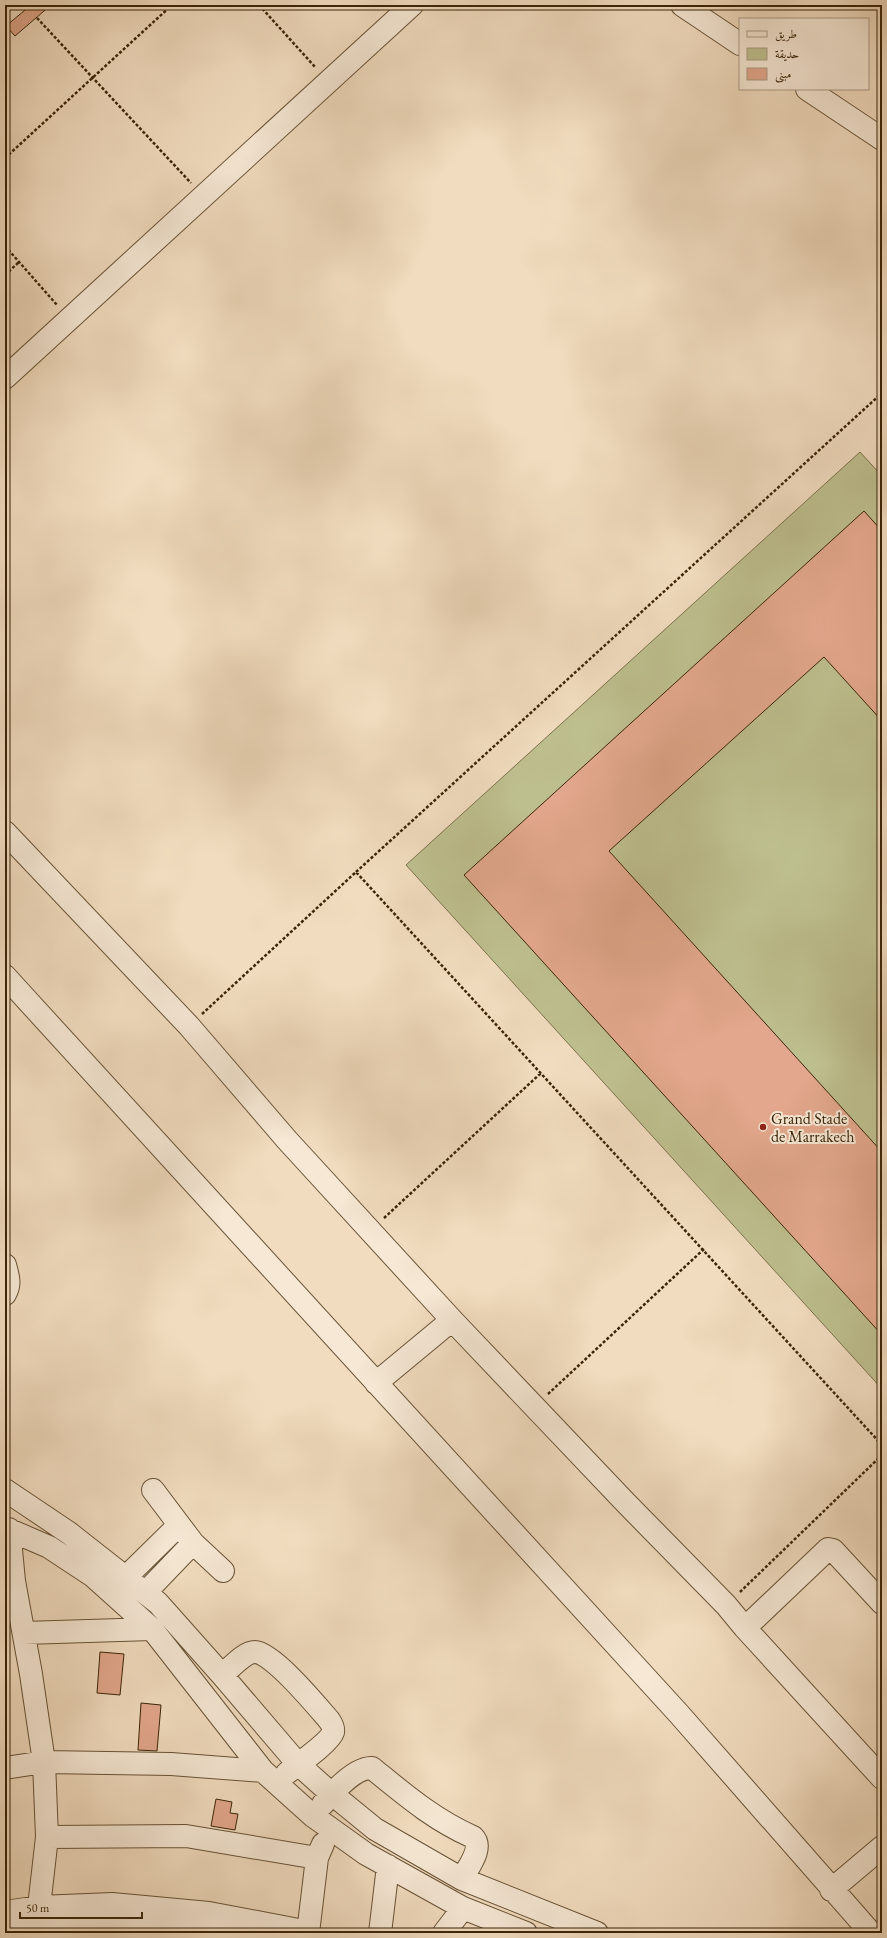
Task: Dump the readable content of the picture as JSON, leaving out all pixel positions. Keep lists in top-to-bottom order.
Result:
{
  "places": ["Grand Stade de Marrakech"],
  "legend": ["طريق", "حديقة", "مبنى"],
  "scale_bar": "50 m"
}
